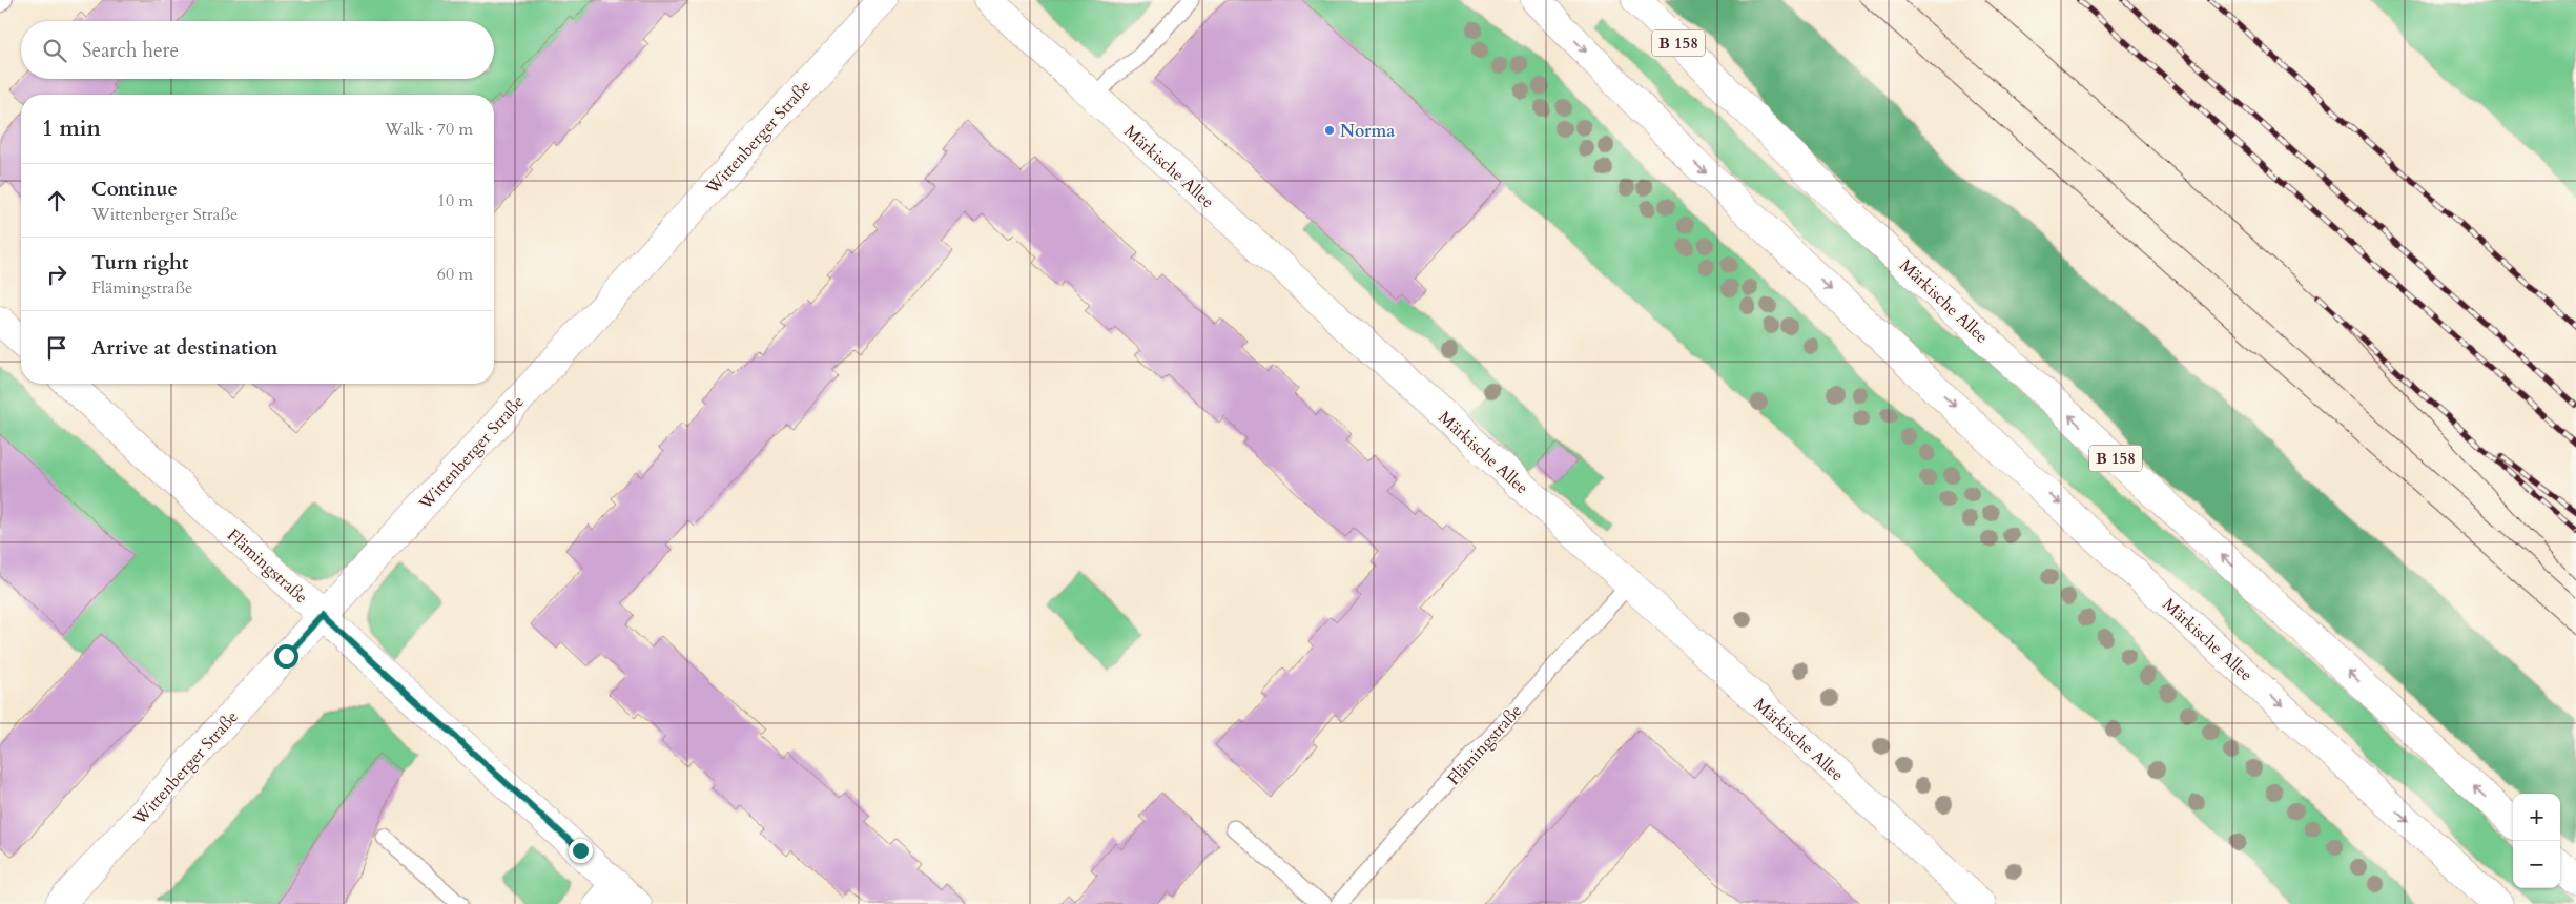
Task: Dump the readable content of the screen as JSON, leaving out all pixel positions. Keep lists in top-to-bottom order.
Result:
{
  "streets": {
    "street": [
      "B 158",
      "Wittenberger Straße",
      "Märkische Allee",
      "Flämingstraße"
    ]
  },
  "crossings": [
    ["Wittenberger Straße", "Flämingstraße"],
    ["Märkische Allee", "Flämingstraße"]
  ],
  "places": ["Norma"],
  "page": {
    "search": "Search here",
    "heading": ["1 min", "Walk · 70 m"],
    "list": [
      ["Continue", "Wittenberger Straße", "10 m"],
      ["Turn right", "Flämingstraße", "60 m"],
      "Arrive at destination"
    ],
    "map_buttons": ["+", "−"]
  }
}
